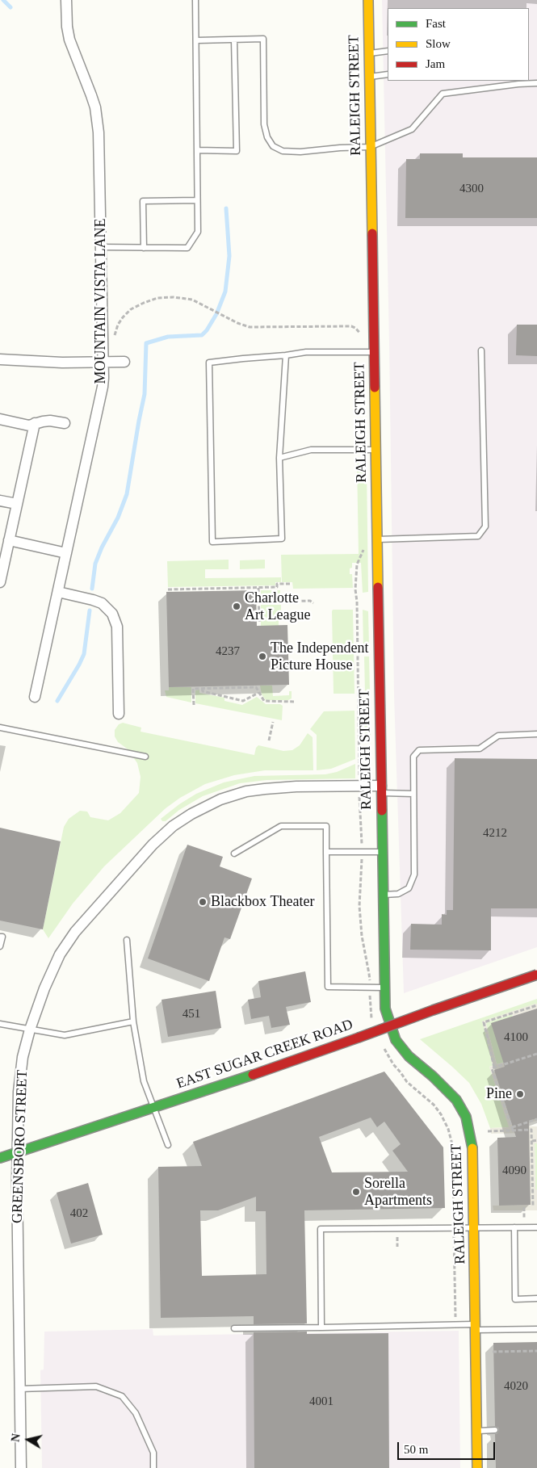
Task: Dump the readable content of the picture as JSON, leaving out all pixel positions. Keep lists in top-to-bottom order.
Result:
{
  "streets": {
    "street": [
      "RALEIGH STREET",
      "MOUNTAIN VISTA LANE",
      "EAST SUGAR CREEK ROAD",
      "GREENSBORO STREET"
    ]
  },
  "crossings": [
    ["RALEIGH STREET", "GREENSBORO STREET"],
    ["EAST SUGAR CREEK ROAD", "GREENSBORO STREET"]
  ],
  "places": [
    "Charlotte Art League",
    "The Independent Picture House",
    "Blackbox Theater",
    "Pine",
    "Sorella Apartments"
  ],
  "house_numbers": [
    "4300",
    "4237",
    "4212",
    "451",
    "4100",
    "4090",
    "402",
    "4020",
    "4001"
  ],
  "legend": ["Fast", "Slow", "Jam"],
  "scale_bar": "50 m",
  "north": "left"
}
